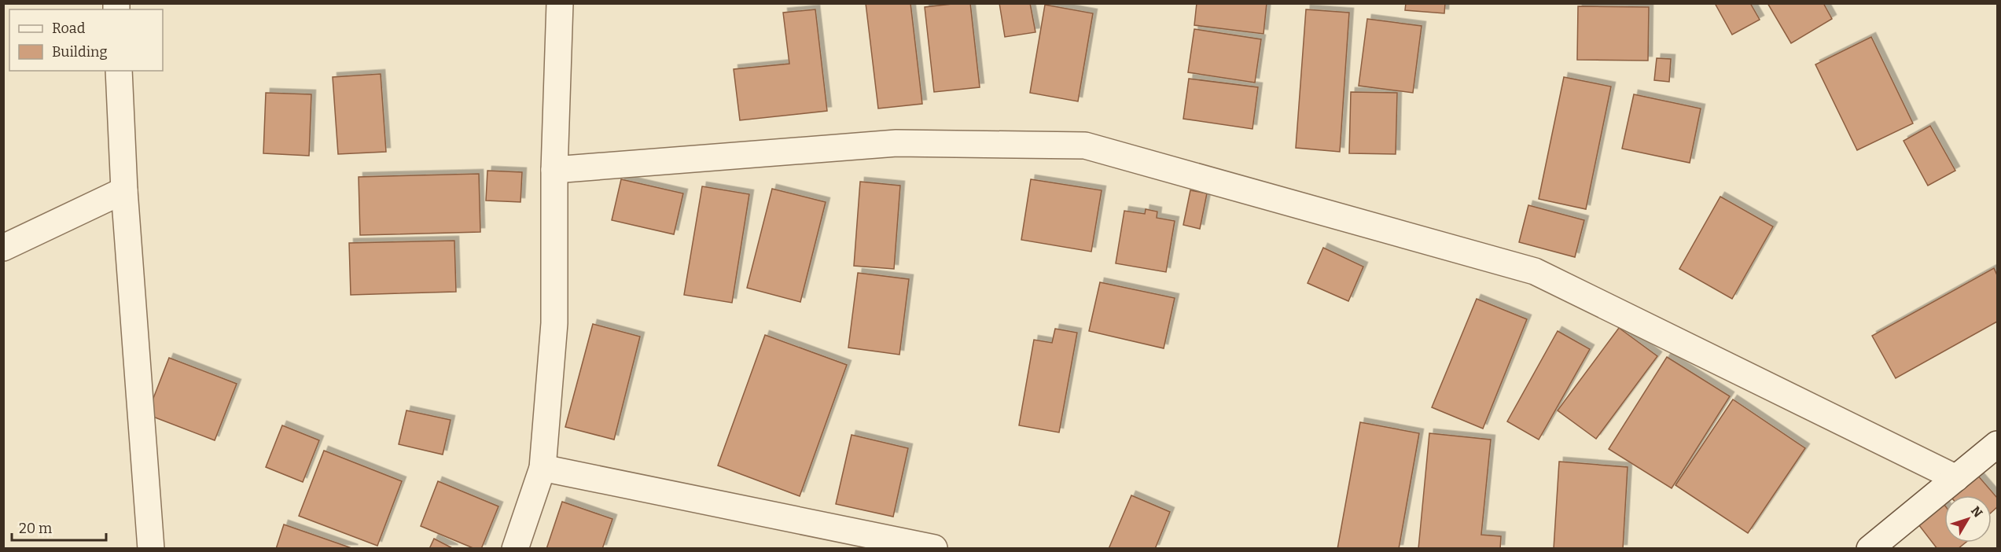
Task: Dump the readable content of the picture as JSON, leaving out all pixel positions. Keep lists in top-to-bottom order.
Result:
{
  "legend": ["Road", "Building"],
  "scale_bar": "20 m",
  "north": "top right"
}
